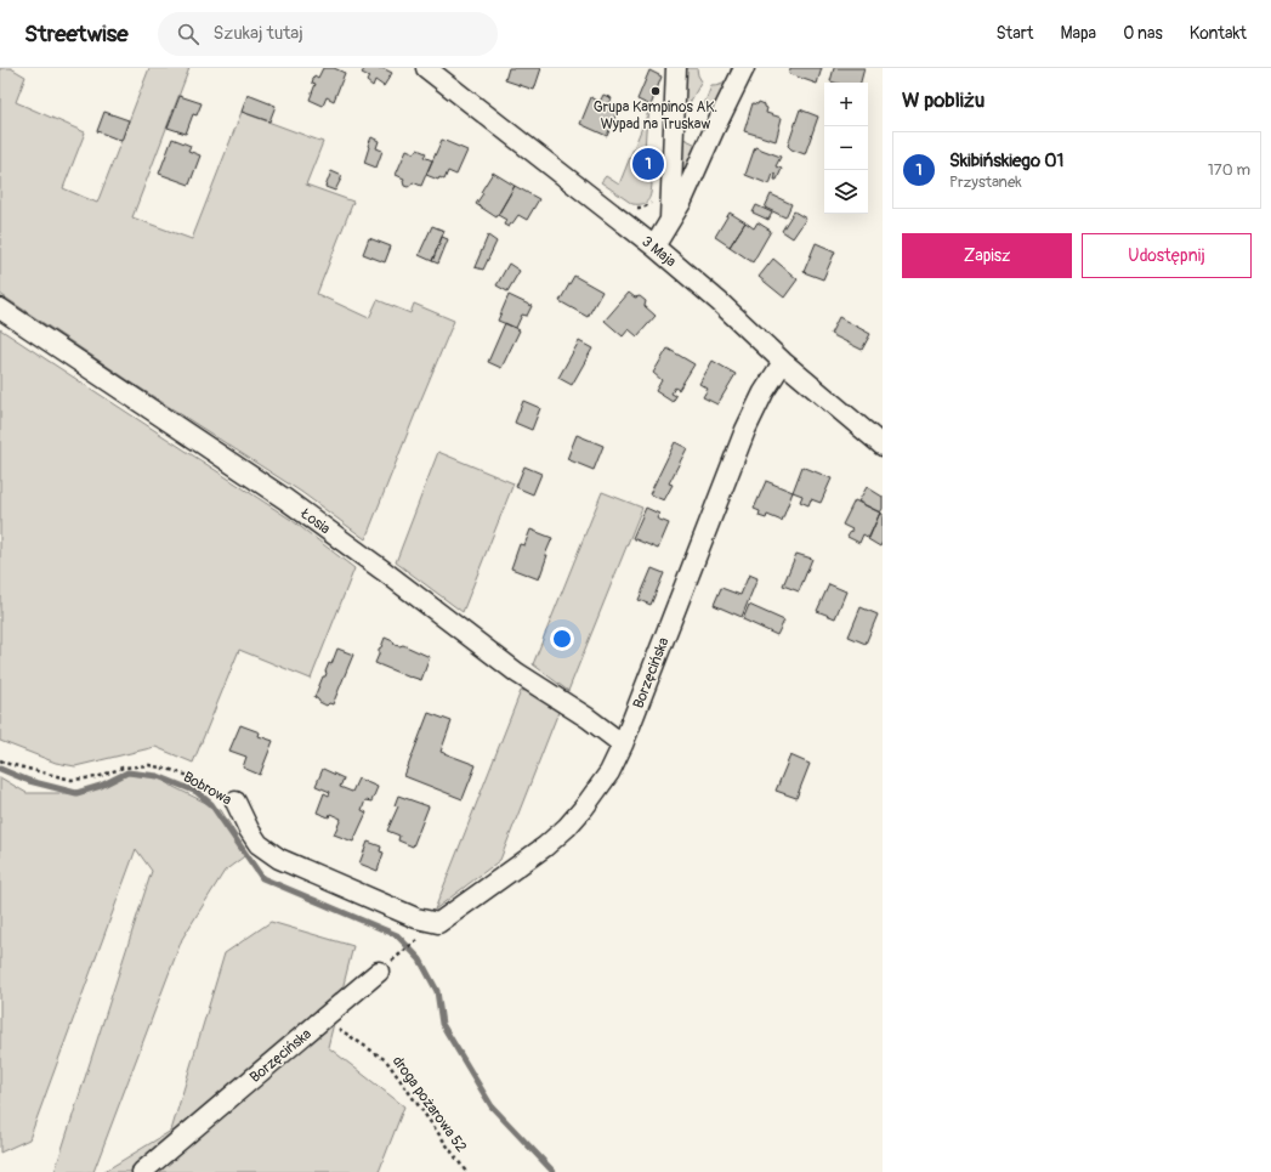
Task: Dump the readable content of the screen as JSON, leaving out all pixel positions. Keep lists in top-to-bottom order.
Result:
{
  "streets": {
    "street": [
      "3 Maja",
      "Łosia",
      "Borzęcińska",
      "Bobrowa"
    ],
    "path": ["droga pożarowa 52"]
  },
  "crossings": [
    ["3 Maja", "Borzęcińska"],
    ["Łosia", "Borzęcińska"],
    ["Borzęcińska", "Bobrowa"],
    ["Borzęcińska", "droga pożarowa 52"]
  ],
  "places": ["Grupa Kampinos AK. Wypad na Truskaw"],
  "page": {
    "header": "Streetwise",
    "search": "Szukaj tutaj",
    "nav": [
      "Start",
      "Mapa",
      "O nas",
      "Kontakt"
    ],
    "heading": "W pobliżu",
    "map_buttons": ["+", "−"],
    "list": [
      {
        "mark": "1",
        "name": "Skibińskiego 01",
        "note": "Przystanek",
        "value": "170 m"
      }
    ],
    "pins": "1",
    "buttons": ["Zapisz", "Udostępnij"]
  }
}
